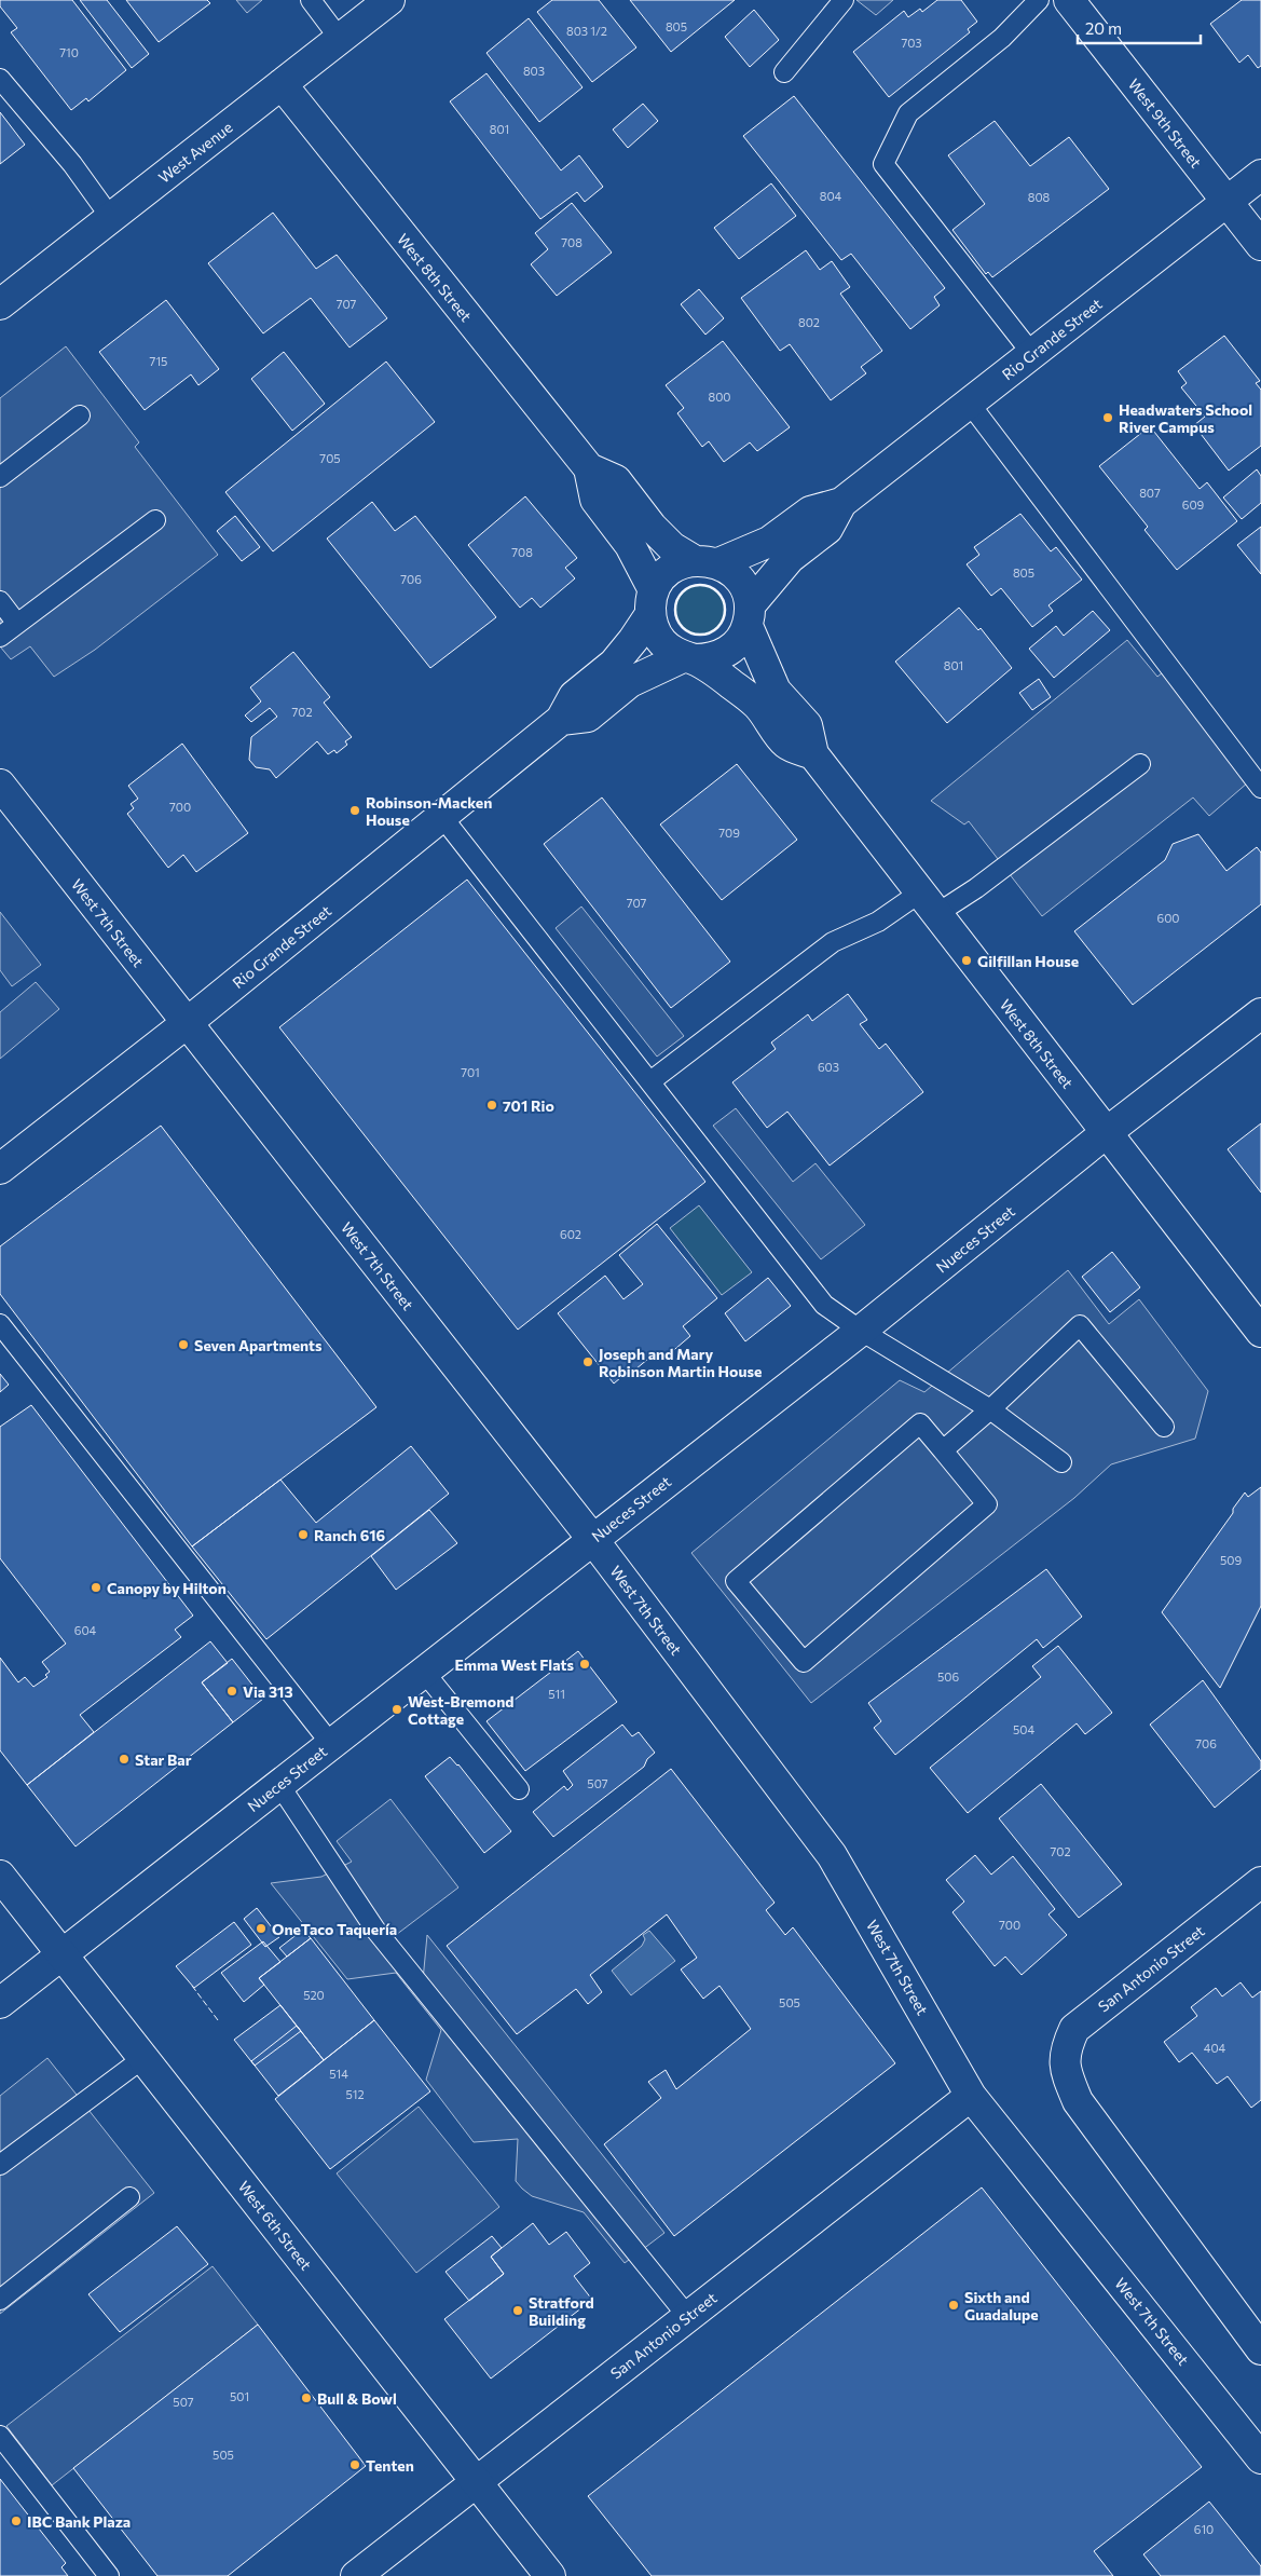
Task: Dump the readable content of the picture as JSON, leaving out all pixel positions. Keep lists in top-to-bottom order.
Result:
{
  "streets": {
    "street": [
      "West 9th Street",
      "West Avenue",
      "West 8th Street",
      "Rio Grande Street",
      "West 7th Street",
      "Nueces Street",
      "San Antonio Street",
      "West 6th Street"
    ]
  },
  "crossings": [
    ["West 9th Street", "Rio Grande Street"],
    ["West Avenue", "West 8th Street"],
    ["West 8th Street", "Rio Grande Street"],
    ["West 8th Street", "Nueces Street"],
    ["Rio Grande Street", "West 7th Street"],
    ["West 7th Street", "Nueces Street"],
    ["West 7th Street", "San Antonio Street"],
    ["Nueces Street", "West 6th Street"],
    ["San Antonio Street", "West 6th Street"]
  ],
  "places": [
    "Headwaters School River Campus",
    "Robinson-Macken House",
    "Gilfillan House",
    "701 Rio",
    "Seven Apartments",
    "Joseph and Mary Robinson Martin House",
    "Ranch 616",
    "Canopy by Hilton",
    "Emma West Flats",
    "Via 313",
    "West-Bremond Cottage",
    "Star Bar",
    "OneTaco Taquería",
    "Sixth and Guadalupe",
    "Stratford Building",
    "Bull & Bowl",
    "Tenten",
    "IBC Bank Plaza"
  ],
  "house_numbers": [
    "805",
    "803 1/2",
    "703",
    "710",
    "803",
    "801",
    "804",
    "808",
    "708",
    "707",
    "802",
    "715",
    "800",
    "705",
    "807",
    "609",
    "708",
    "805",
    "706",
    "801",
    "702",
    "700",
    "709",
    "707",
    "600",
    "603",
    "701",
    "602",
    "509",
    "604",
    "506",
    "511",
    "504",
    "706",
    "507",
    "702",
    "700",
    "520",
    "505",
    "404",
    "514",
    "512",
    "501",
    "507",
    "505",
    "610"
  ],
  "scale_bar": "20 m"
}
